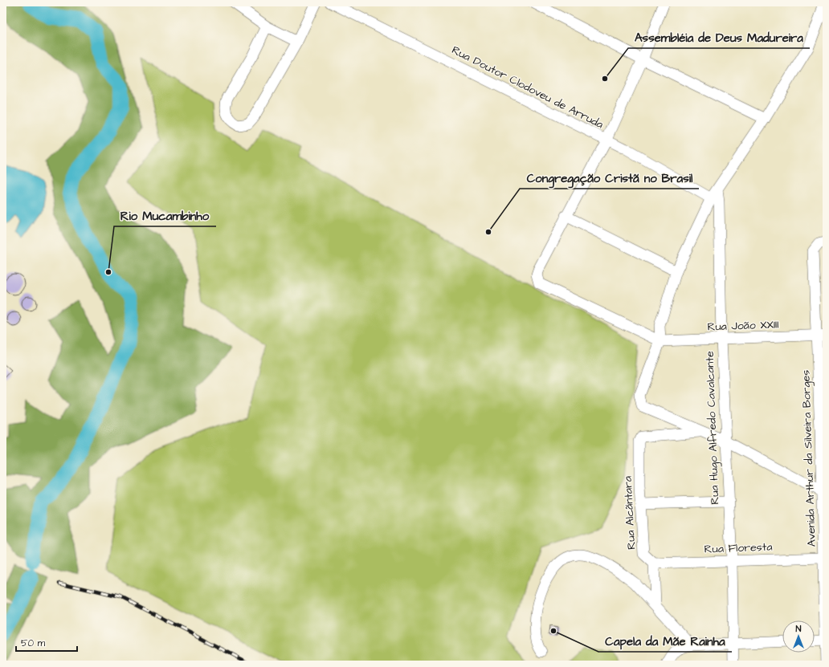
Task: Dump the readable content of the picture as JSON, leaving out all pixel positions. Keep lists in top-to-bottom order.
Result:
{
  "streets": {
    "street": [
      "Rua Doutor Clodoveu de Arruda",
      "Rua João XXIII",
      "Rua Hugo Alfredo Cavalcante",
      "Avenida Arthur da Silveira Borges",
      "Rua Alcãntara",
      "Rua Floresta"
    ]
  },
  "crossings": [
    ["Rua João XXIII", "Rua Hugo Alfredo Cavalcante"],
    ["Rua João XXIII", "Avenida Arthur da Silveira Borges"],
    ["Rua Hugo Alfredo Cavalcante", "Rua Floresta"],
    ["Avenida Arthur da Silveira Borges", "Rua Floresta"],
    ["Rua Alcãntara", "Rua Floresta"]
  ],
  "places": [
    "Assembléia de Deus Madureira",
    "Congregação Cristã no Brasil",
    "Rio Mucambinho",
    "Capela da Mãe Rainha"
  ],
  "scale_bar": "50 m",
  "north": "top"
}
